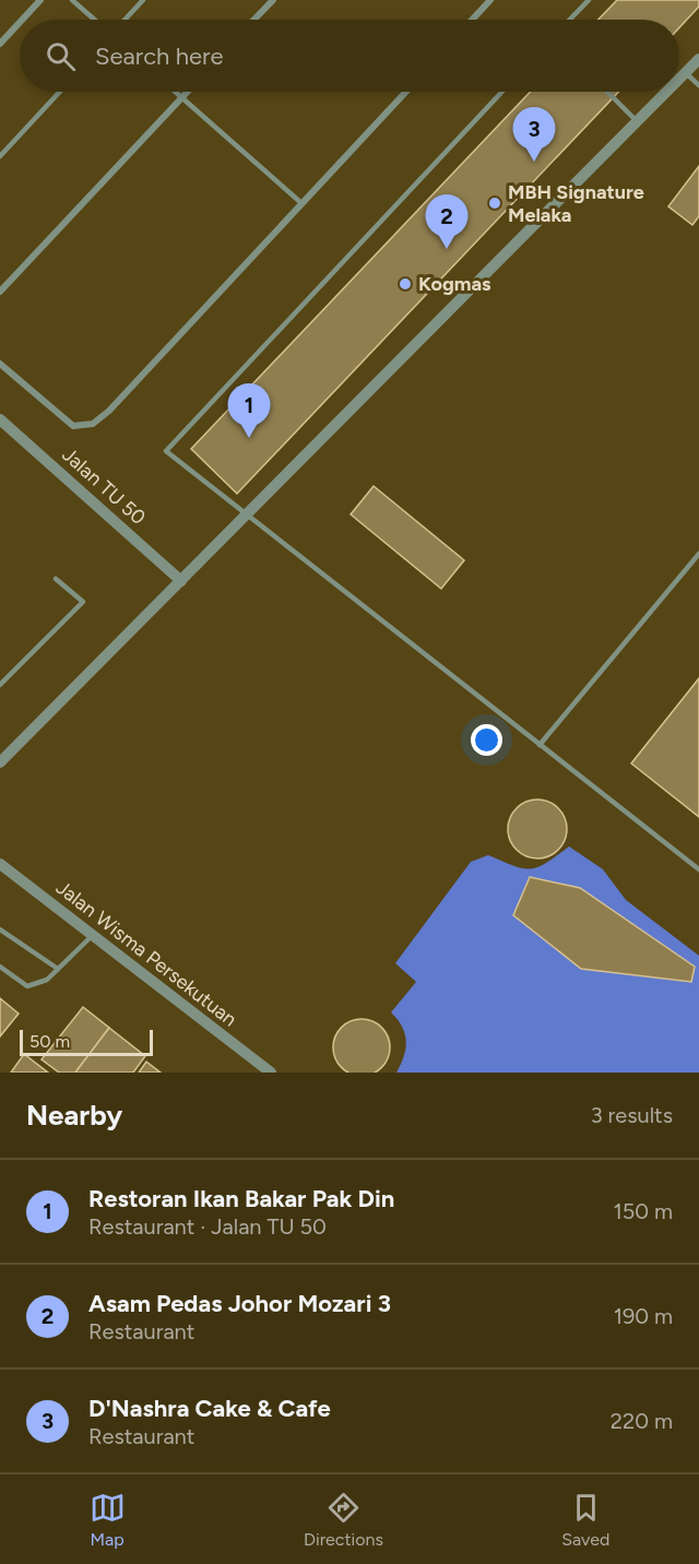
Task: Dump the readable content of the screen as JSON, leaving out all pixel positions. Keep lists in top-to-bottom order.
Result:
{
  "streets": {
    "street": ["Jalan TU 50", "Jalan Wisma Persekutuan"]
  },
  "places": ["MBH Signature Melaka", "Kogmas"],
  "scale_bar": "50 m",
  "page": {
    "search": "Search here",
    "pins": ["3", "2", "1"],
    "scale": "50 m",
    "heading": ["Nearby", "3 results"],
    "list": [
      {
        "mark": "1",
        "name": "Restoran Ikan Bakar Pak Din",
        "note": "Restaurant · Jalan TU 50",
        "value": "150 m"
      },
      {
        "mark": "2",
        "name": "Asam Pedas Johor Mozari 3",
        "note": "Restaurant",
        "value": "190 m"
      },
      {
        "mark": "3",
        "name": "D'Nashra Cake & Cafe",
        "note": "Restaurant",
        "value": "220 m"
      }
    ],
    "nav": ["Map", "Directions", "Saved"]
  }
}
